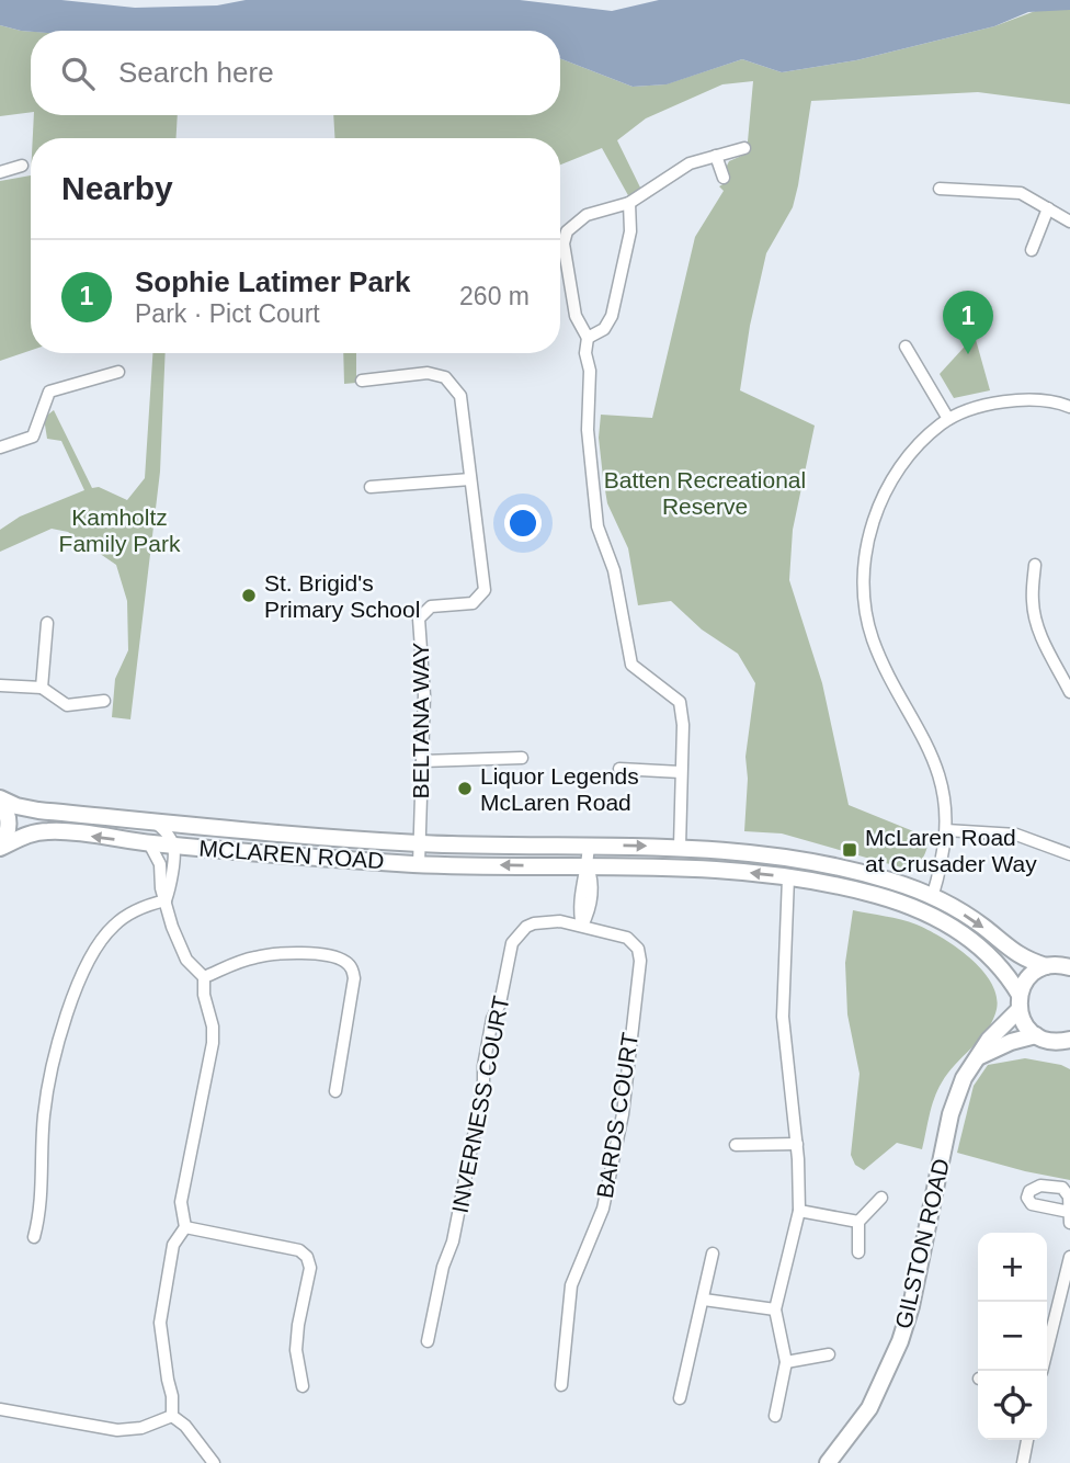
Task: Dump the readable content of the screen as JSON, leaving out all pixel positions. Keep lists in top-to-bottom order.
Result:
{
  "streets": {
    "main road": ["MCLAREN ROAD", "GILSTON ROAD"],
    "street": ["BELTANA WAY", "INVERNESS COURT", "BARDS COURT"]
  },
  "crossings": [
    ["BELTANA WAY", "MCLAREN ROAD"],
    ["MCLAREN ROAD", "GILSTON ROAD"],
    ["INVERNESS COURT", "BARDS COURT"]
  ],
  "parks": ["Batten Recreational Reserve", "Kamholtz Family Park"],
  "places": {
    "other": ["St. Brigid's Primary School", "Liquor Legends McLaren Road"],
    "transit": ["McLaren Road at Crusader Way"]
  },
  "page": {
    "search": "Search here",
    "heading": "Nearby",
    "list": [
      {
        "mark": "1",
        "name": "Sophie Latimer Park",
        "note": "Park · Pict Court",
        "value": "260 m"
      }
    ],
    "pins": "1",
    "map_buttons": ["+", "−"]
  }
}
